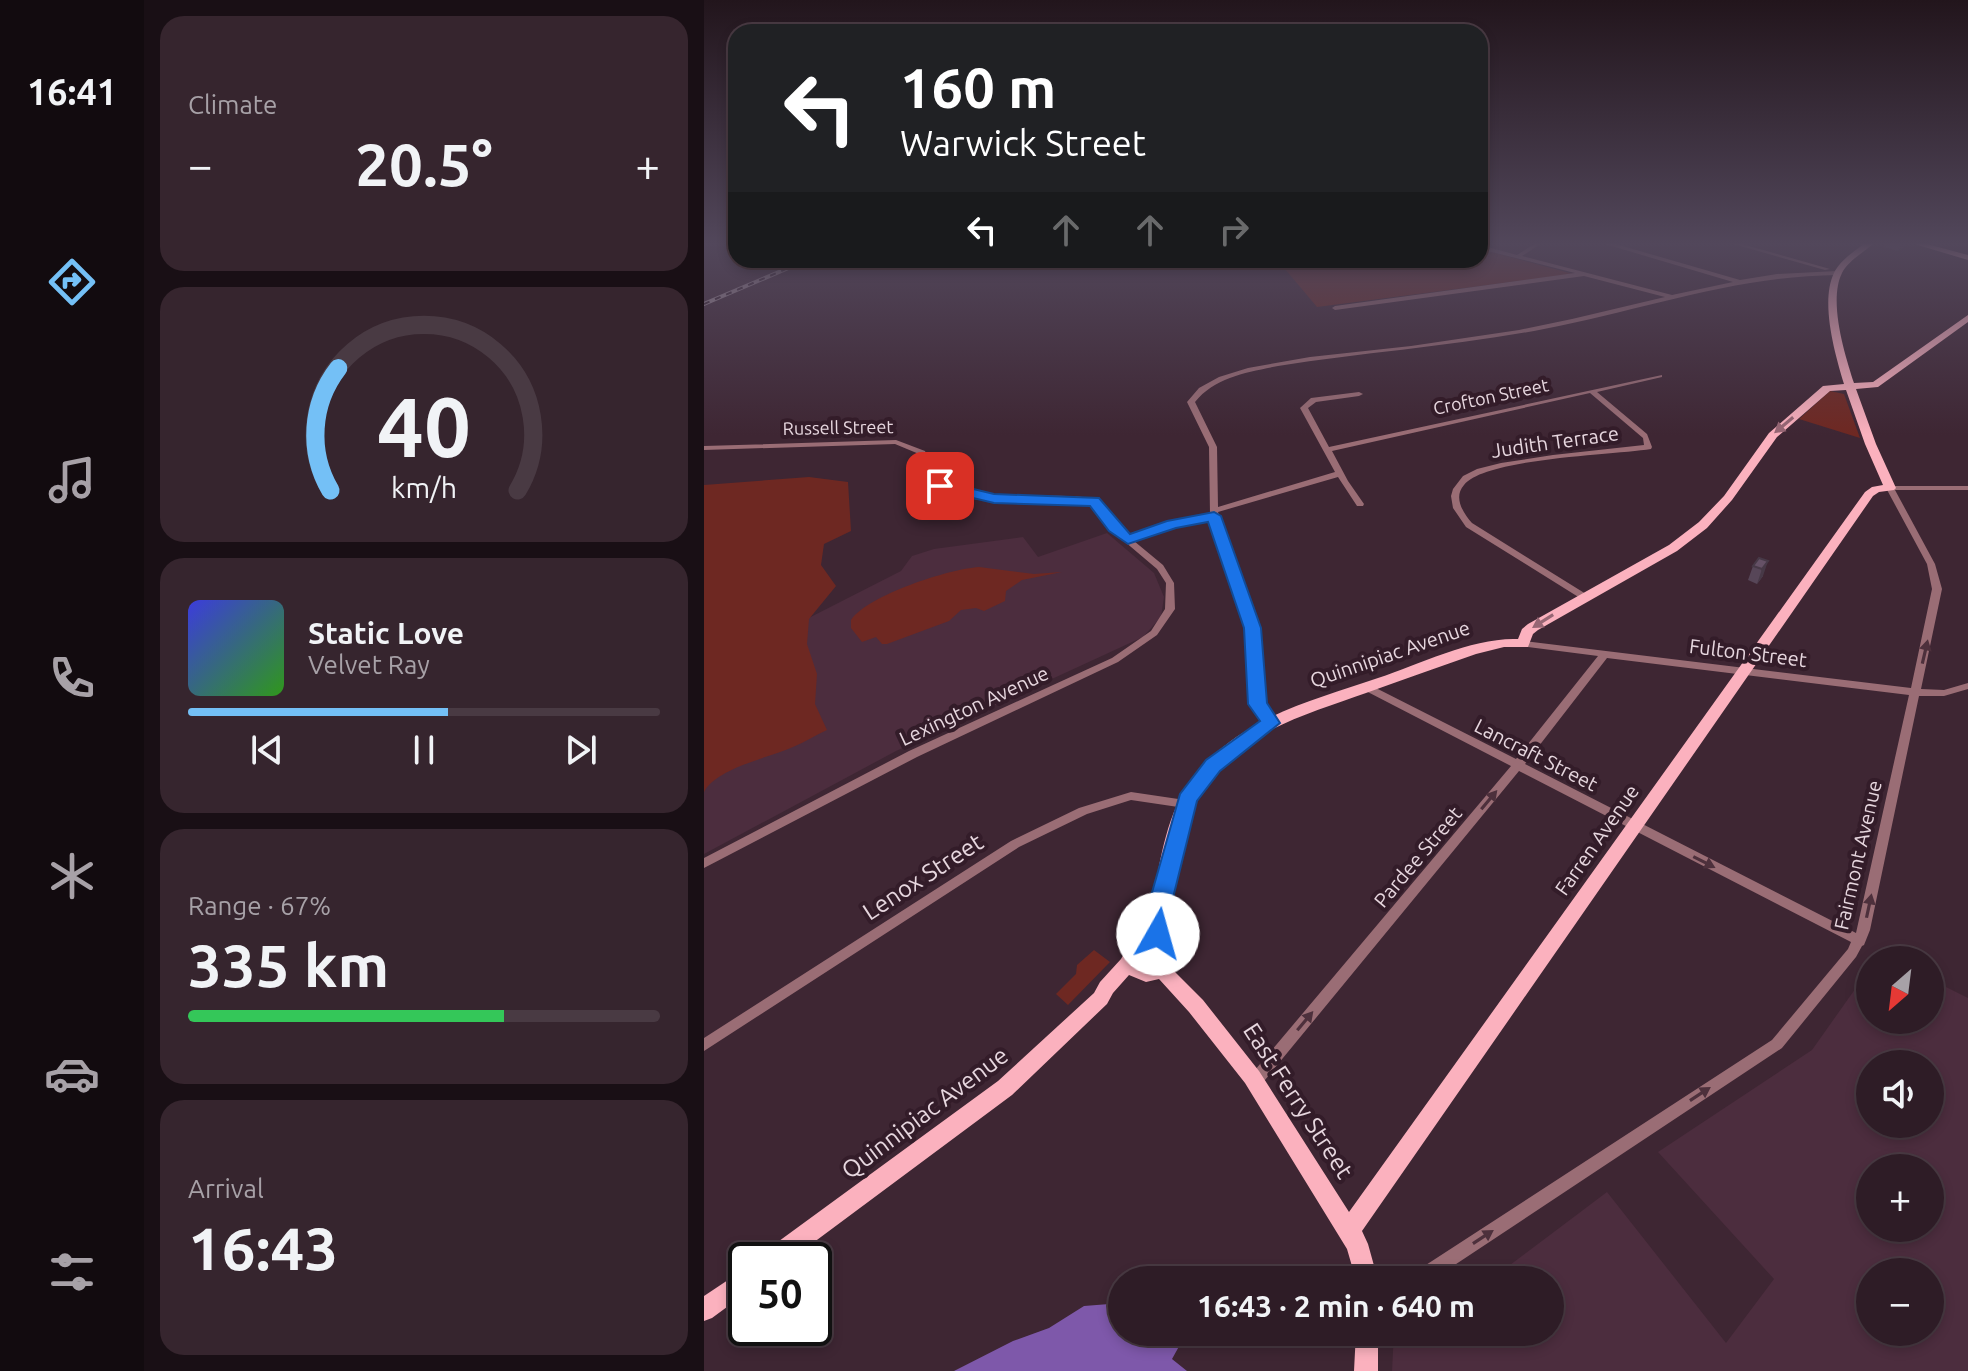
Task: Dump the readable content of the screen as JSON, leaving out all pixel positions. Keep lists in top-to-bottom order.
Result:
{
  "streets": {
    "main road": [
      "Quinnipiac Avenue",
      "Farren Avenue",
      "Fairmont Avenue",
      "East Ferry Street"
    ],
    "street": [
      "Crofton Street",
      "Russell Street",
      "Judith Terrace",
      "Fulton Street",
      "Lexington Avenue",
      "Lancraft Street",
      "Pardee Street",
      "Lenox Street"
    ]
  },
  "crossings": [
    ["Crofton Street", "Judith Terrace"],
    ["Russell Street", "Lexington Avenue"],
    ["Fulton Street", "Quinnipiac Avenue"],
    ["Fulton Street", "Farren Avenue"],
    ["Fulton Street", "Fairmont Avenue"],
    ["Fulton Street", "Pardee Street"],
    ["Quinnipiac Avenue", "Lancraft Street"],
    ["Quinnipiac Avenue", "Lenox Street"],
    ["Quinnipiac Avenue", "East Ferry Street"],
    ["Lancraft Street", "Farren Avenue"],
    ["Lancraft Street", "Fairmont Avenue"],
    ["Lancraft Street", "Pardee Street"],
    ["Farren Avenue", "Fairmont Avenue"],
    ["Farren Avenue", "East Ferry Street"],
    ["Pardee Street", "East Ferry Street"]
  ],
  "one_way": ["Lancraft Street", "Fairmont Avenue", "Pardee Street"],
  "north": "bottom left",
  "page": {
    "tabs": "16:41",
    "tile": [
      "Climate",
      ["Range · 67%", "335 km"],
      ["Arrival", "16:43"]
    ],
    "turn": ["160 m", "Warwick Street"],
    "heat": ["−", "20.5°", "+"],
    "song": ["Static Love", "Velvet Ray"],
    "map_buttons": ["+", "−"],
    "limit": "50",
    "trip": "16:43 · 2 min · 640 m",
    "gauge": ["40", "km/h"]
  }
}
